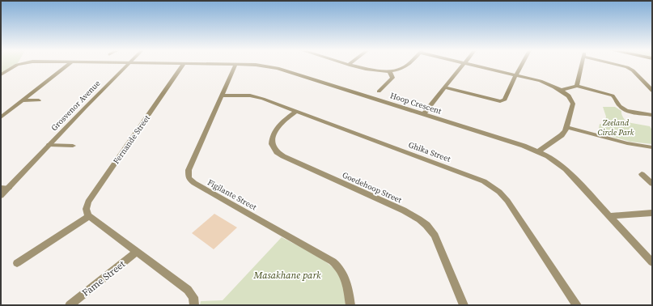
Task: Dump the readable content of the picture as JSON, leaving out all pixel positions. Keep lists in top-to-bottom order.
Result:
{
  "streets": {
    "street": [
      "Hoop Crescent",
      "Grosvenor Avenue",
      "Fernande Street",
      "Ghika Street",
      "Goedehoop Street",
      "Figilante Street",
      "Fame Street"
    ]
  },
  "crossings": [
    ["Hoop Crescent", "Figilante Street"],
    ["Ghika Street", "Goedehoop Street"],
    ["Ghika Street", "Figilante Street"]
  ],
  "parks": ["Zeeland Circle Park", "Masakhane park"]
}
